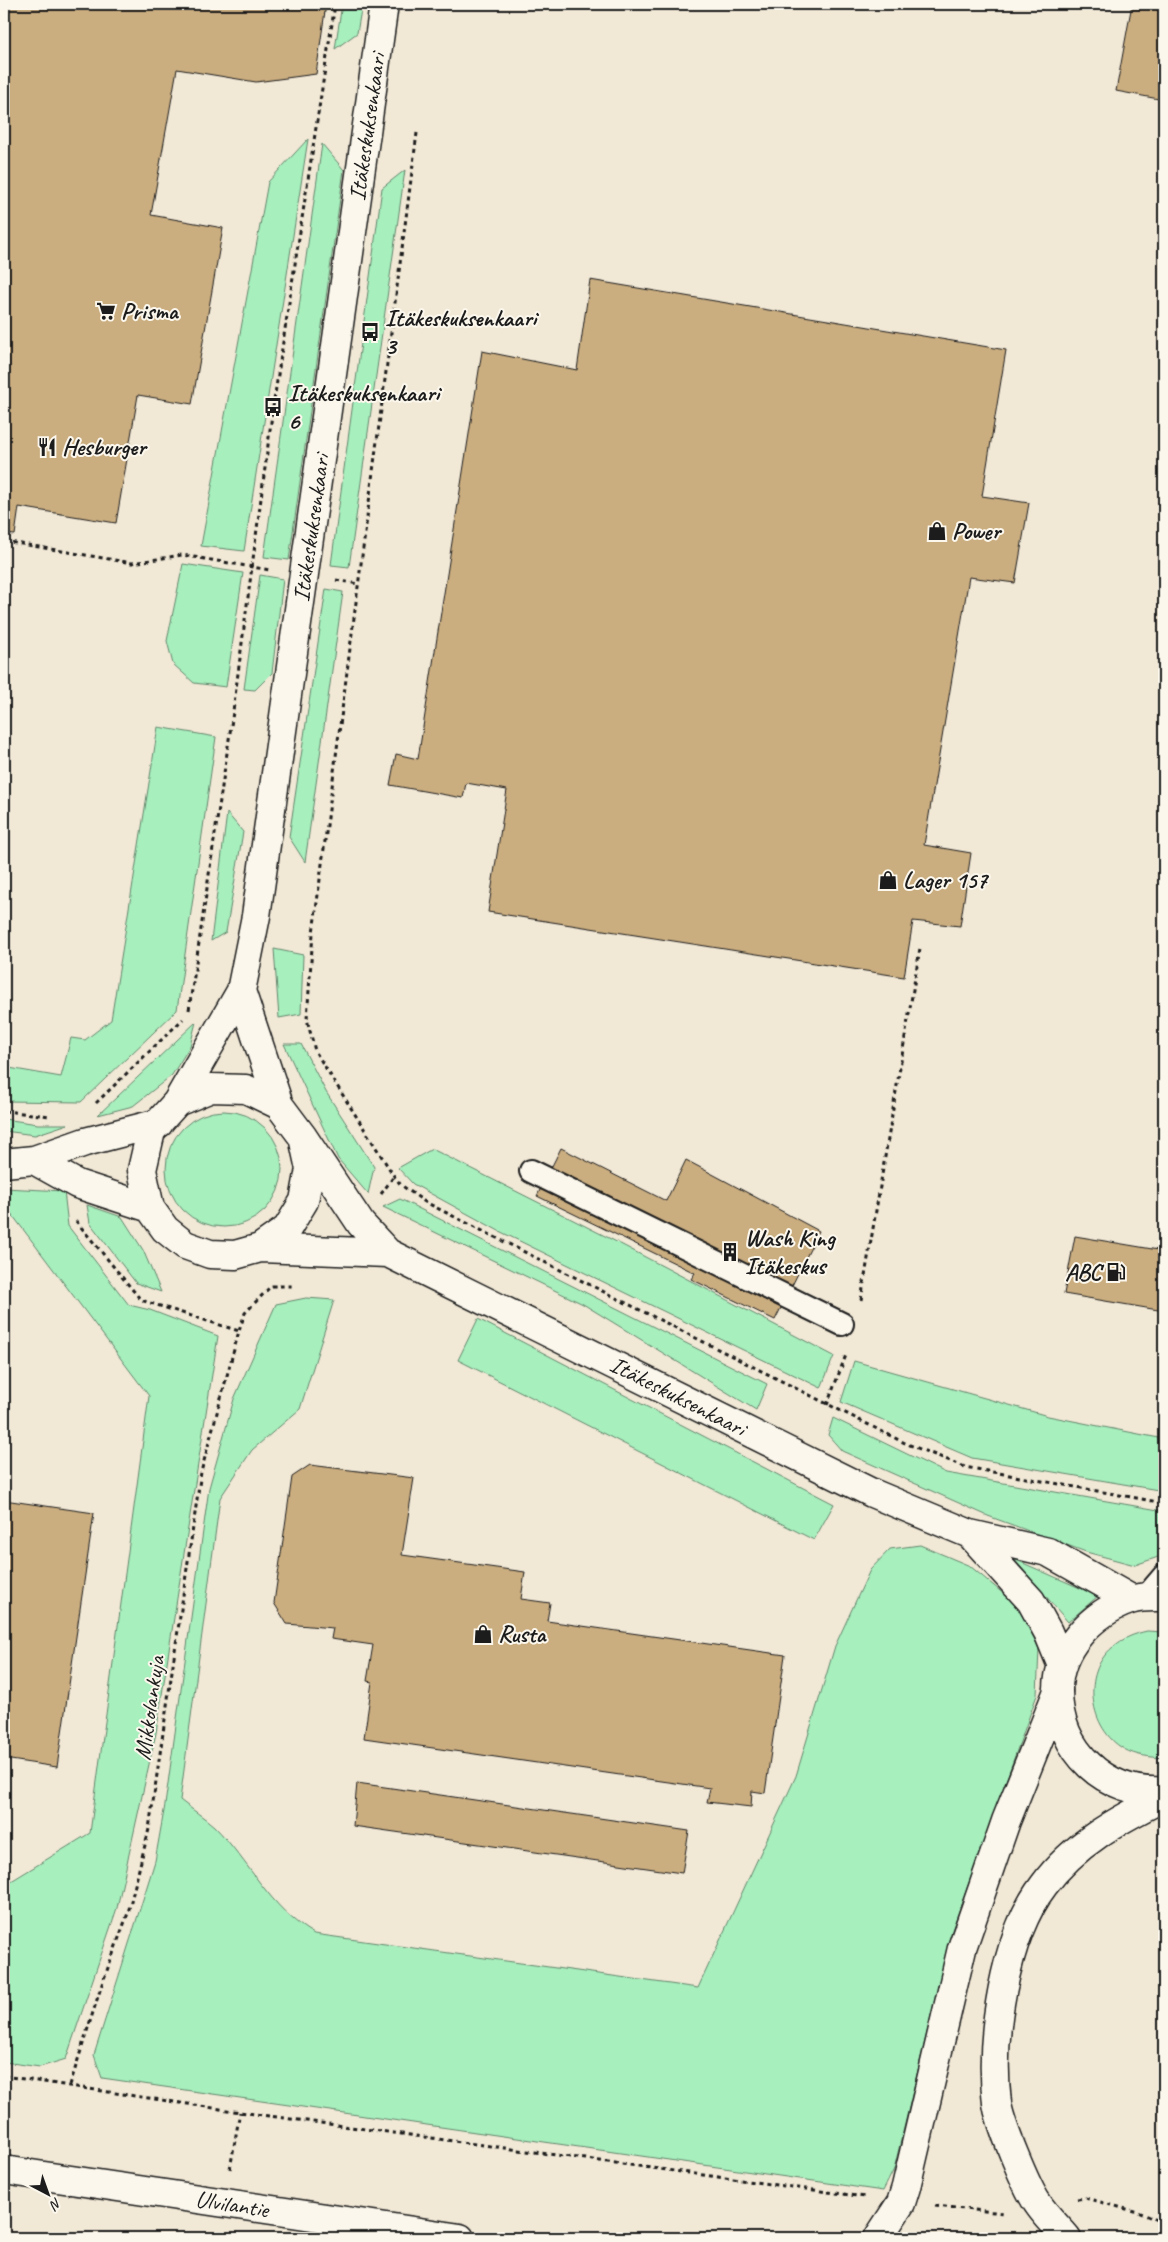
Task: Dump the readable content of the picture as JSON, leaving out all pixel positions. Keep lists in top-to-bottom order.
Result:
{
  "streets": {
    "street": ["Itäkeskuksenkaari", "Ulvilantie"],
    "path": ["Mikkolankuja"]
  },
  "places": {
    "supermarket": ["Prisma"],
    "bus stop": ["Itäkeskuksenkaari 3", "Itäkeskuksenkaari 6"],
    "restaurant": ["Hesburger"],
    "shop": ["Power", "Lager 157", "Rusta"],
    "building": ["Wash King Itäkeskus"],
    "fuel station": ["ABC"]
  },
  "north": "bottom right"
}
